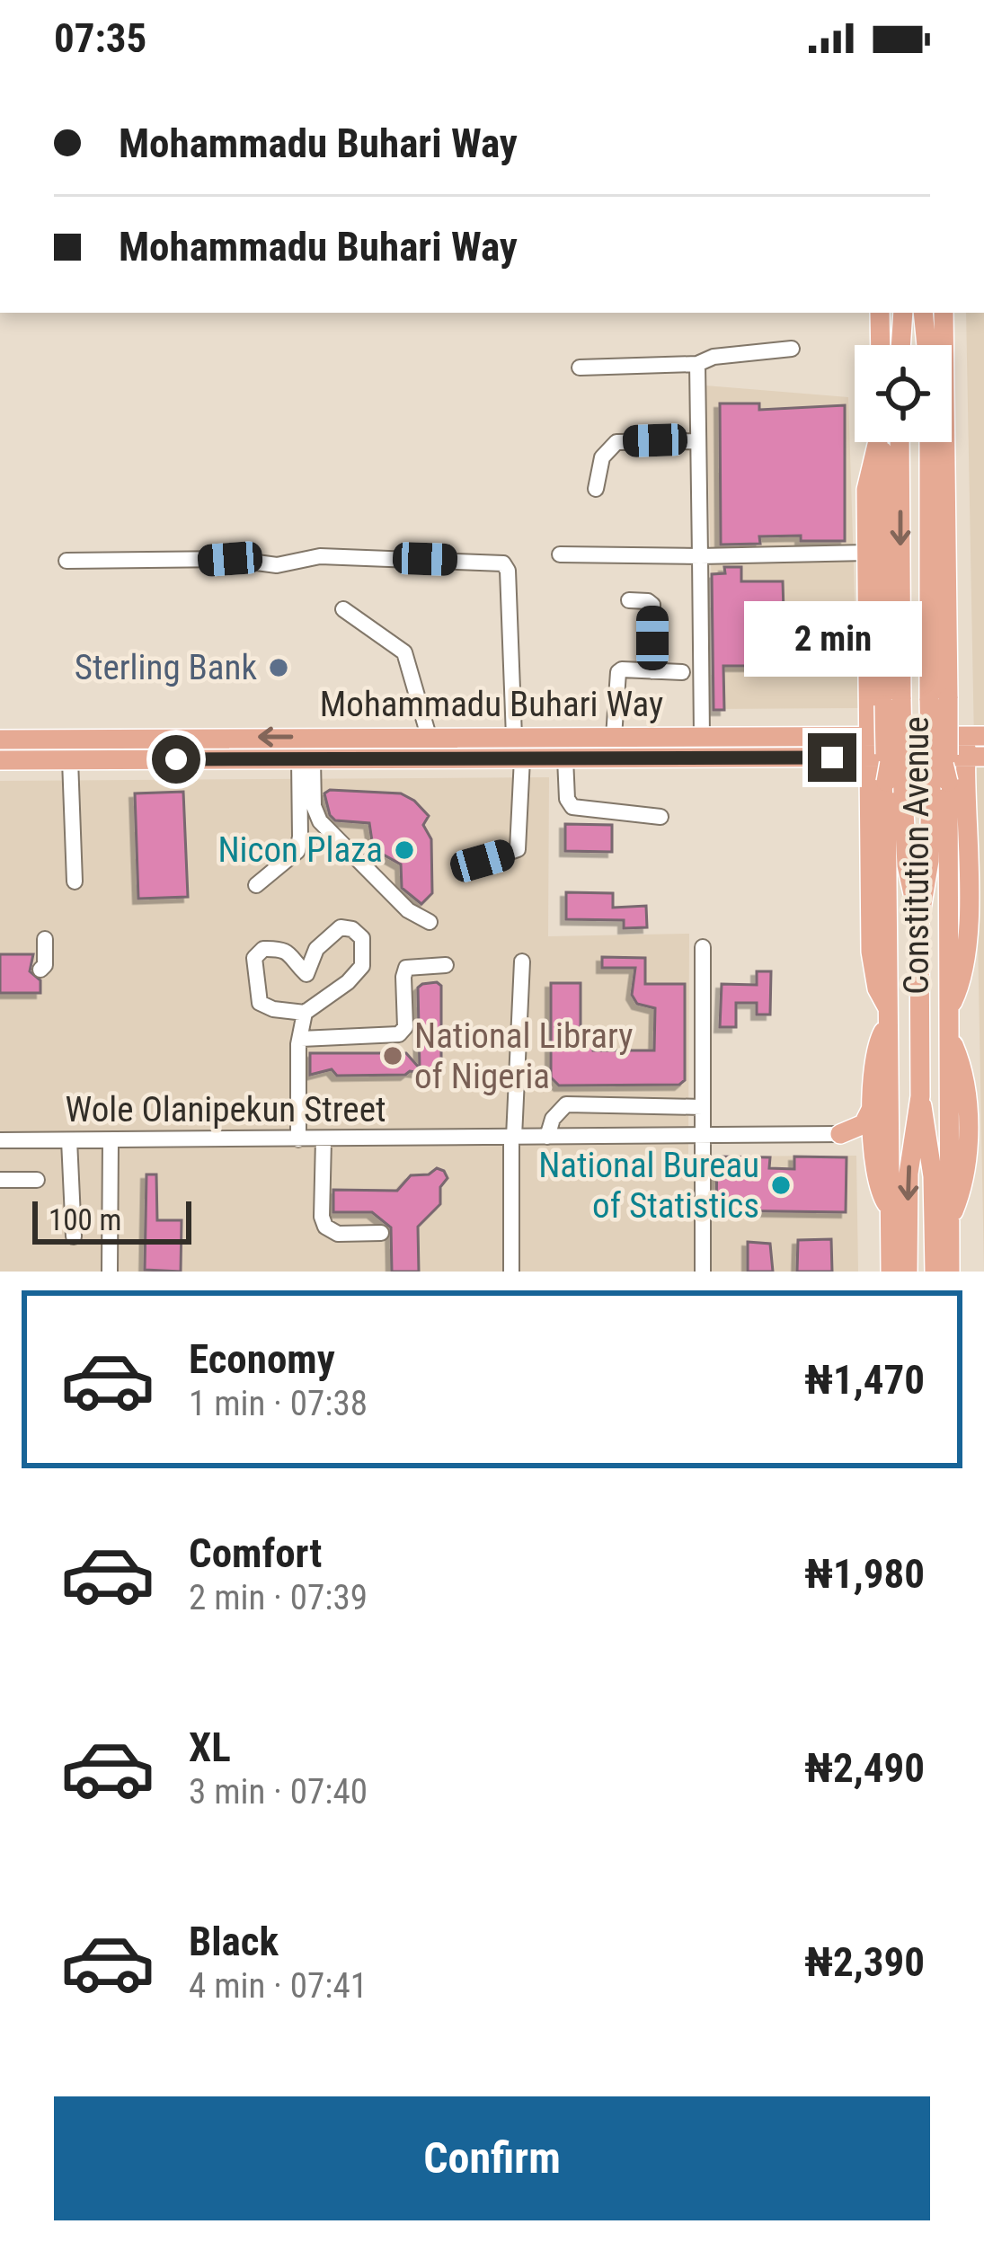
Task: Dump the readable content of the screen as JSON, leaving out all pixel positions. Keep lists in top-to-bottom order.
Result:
{
  "streets": {
    "main road": ["Mohammadu Buhari Way", "Constitution Avenue"],
    "street": ["Wole Olanipekun Street"]
  },
  "places": [
    "Sterling Bank",
    "Nicon Plaza",
    "National Library of Nigeria",
    "National Bureau of Statistics"
  ],
  "scale_bar": "100 m",
  "page": {
    "status": "07:35",
    "banner": ["Mohammadu Buhari Way", "Mohammadu Buhari Way"],
    "bubble": "2 min",
    "scale": "100 m",
    "list": [
      {
        "name": "Economy",
        "note": "1 min · 07:38",
        "value": "₦1,470"
      },
      {
        "name": "Comfort",
        "note": "2 min · 07:39",
        "value": "₦1,980"
      },
      {
        "name": "XL",
        "note": "3 min · 07:40",
        "value": "₦2,490"
      },
      {
        "name": "Black",
        "note": "4 min · 07:41",
        "value": "₦2,390"
      }
    ],
    "buttons": "Confirm"
  }
}
